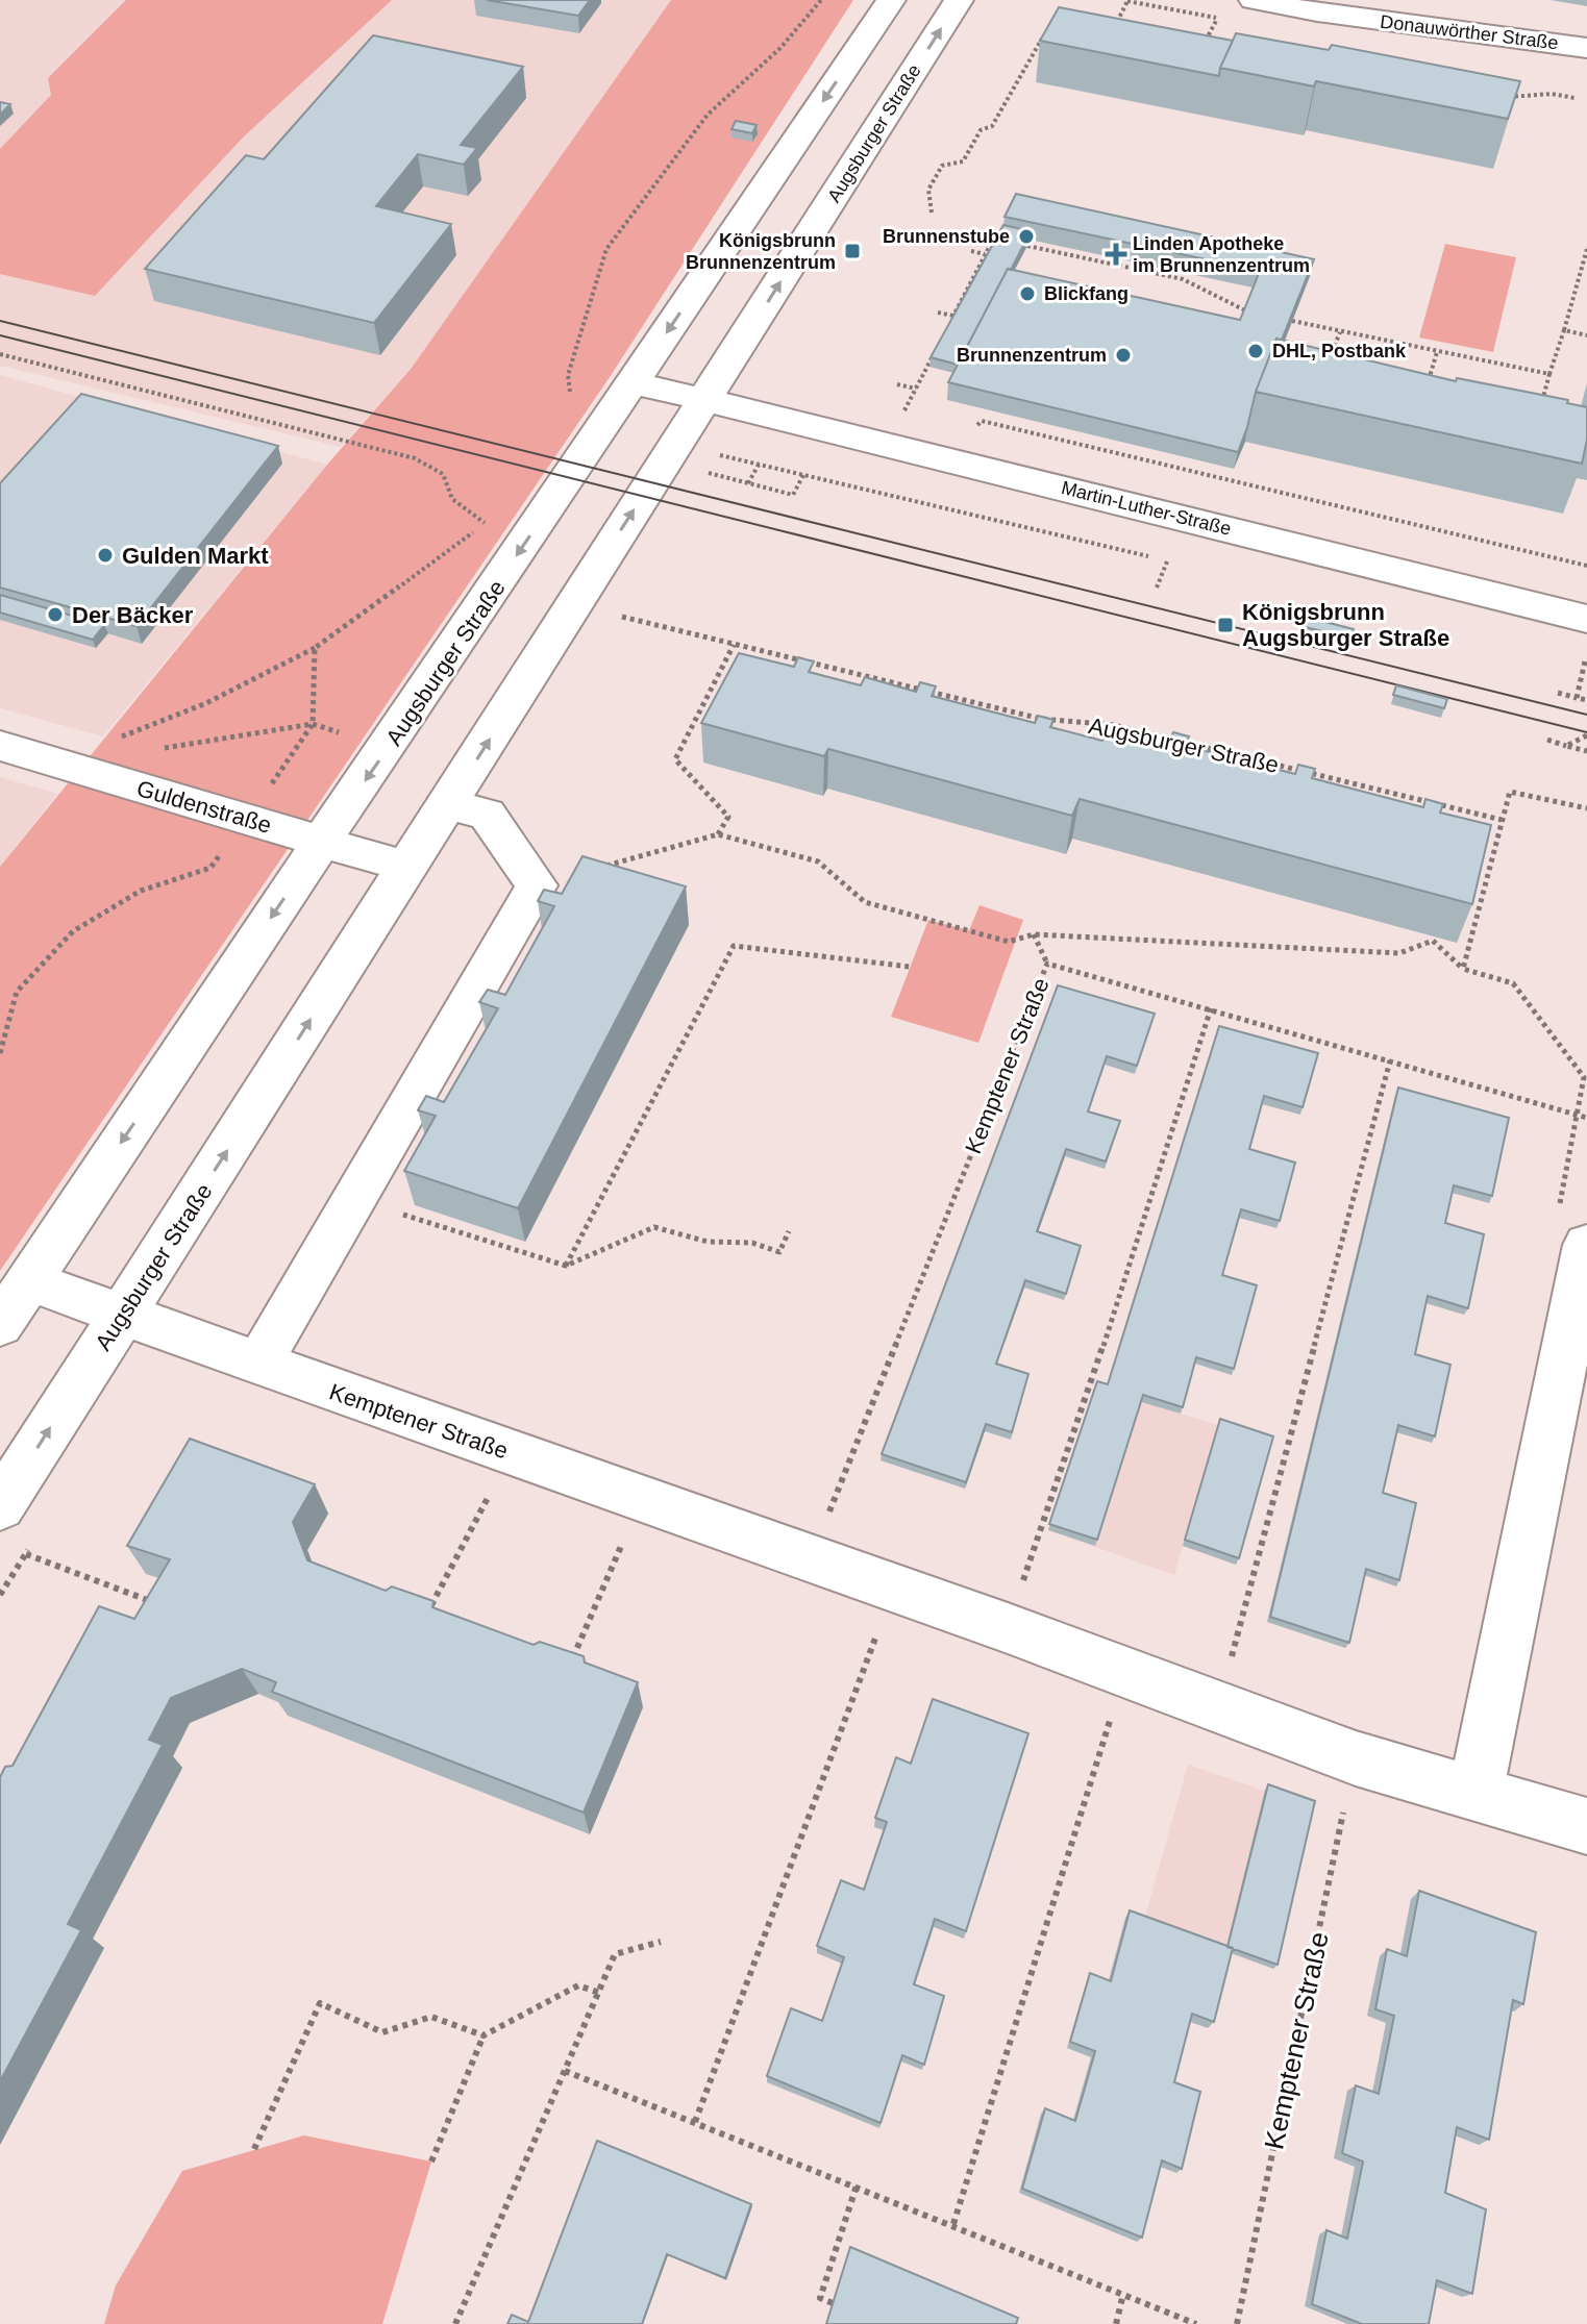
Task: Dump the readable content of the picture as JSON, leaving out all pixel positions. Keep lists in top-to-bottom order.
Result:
{
  "streets": {
    "street": [
      "Donauwörther Straße",
      "Augsburger Straße",
      "Martin-Luther-Straße",
      "Guldenstraße",
      "Kemptener Straße"
    ]
  },
  "crossings": [
    ["Augsburger Straße", "Martin-Luther-Straße"],
    ["Augsburger Straße", "Guldenstraße"],
    ["Augsburger Straße", "Kemptener Straße"]
  ],
  "places": {
    "other": [
      "Brunnenstube",
      "Blickfang",
      "DHL, Postbank",
      "Brunnenzentrum",
      "Gulden Markt",
      "Der Bäcker"
    ],
    "transit": ["Königsbrunn Brunnenzentrum", "Königsbrunn Augsburger Straße"],
    "health": ["Linden Apotheke im Brunnenzentrum"]
  }
}
